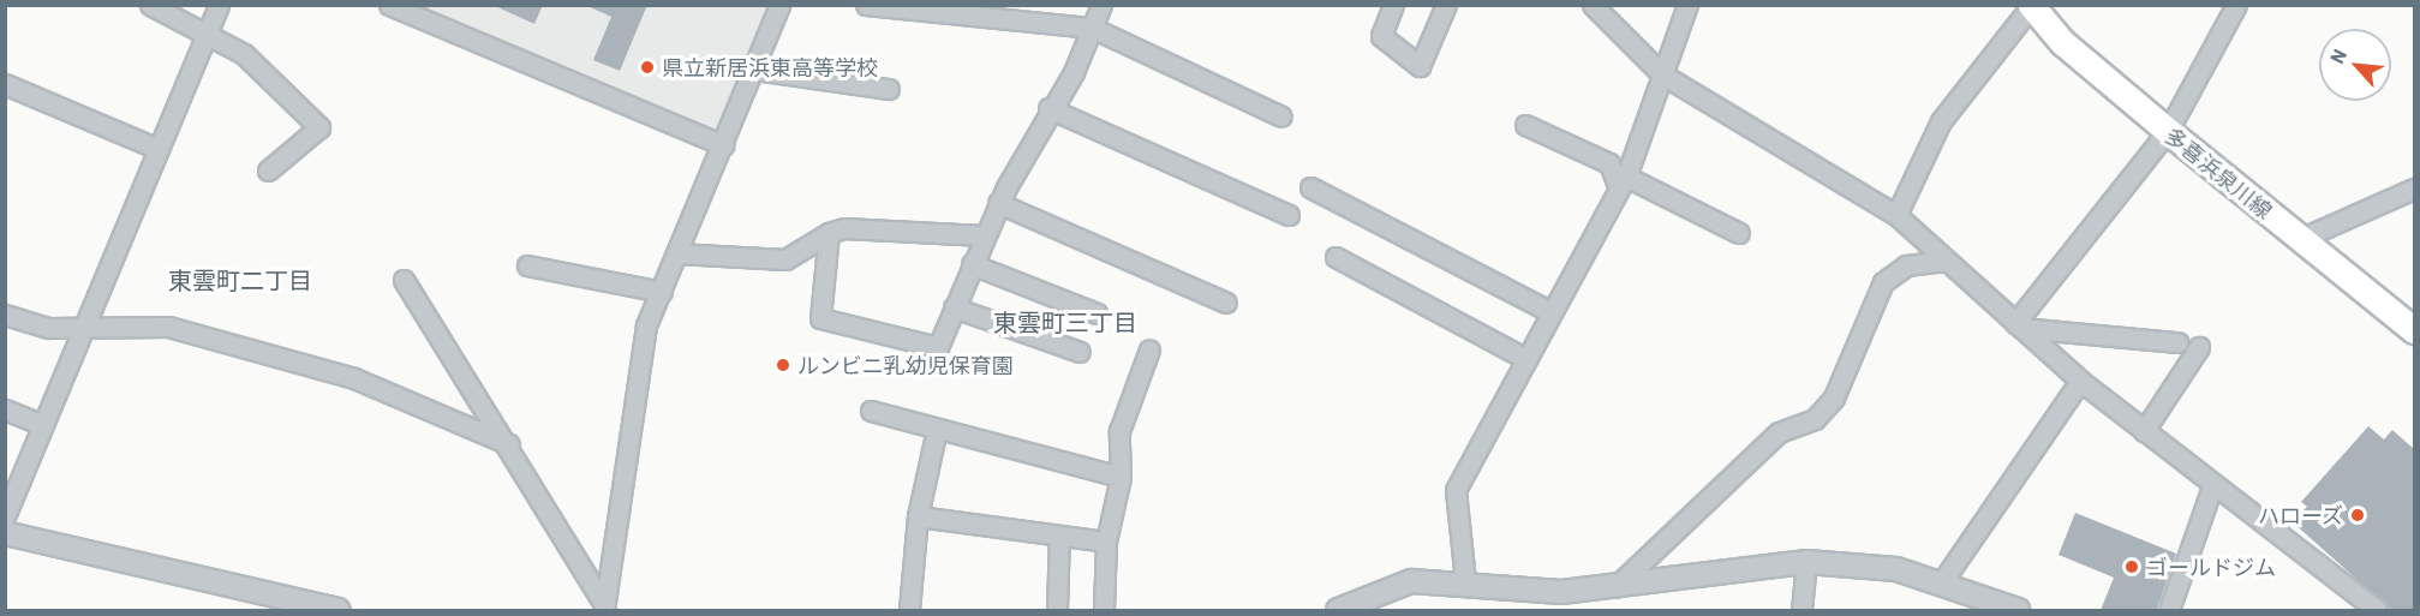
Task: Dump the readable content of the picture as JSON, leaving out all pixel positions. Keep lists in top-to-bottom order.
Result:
{
  "streets": {
    "main road": ["多喜浜泉川線"]
  },
  "districts": ["東雲町二丁目", "東雲町三丁目"],
  "places": [
    "県立新居浜東高等学校",
    "ルンビニ乳幼児保育園",
    "ハローズ",
    "ゴールドジム"
  ],
  "north": "top left"
}
